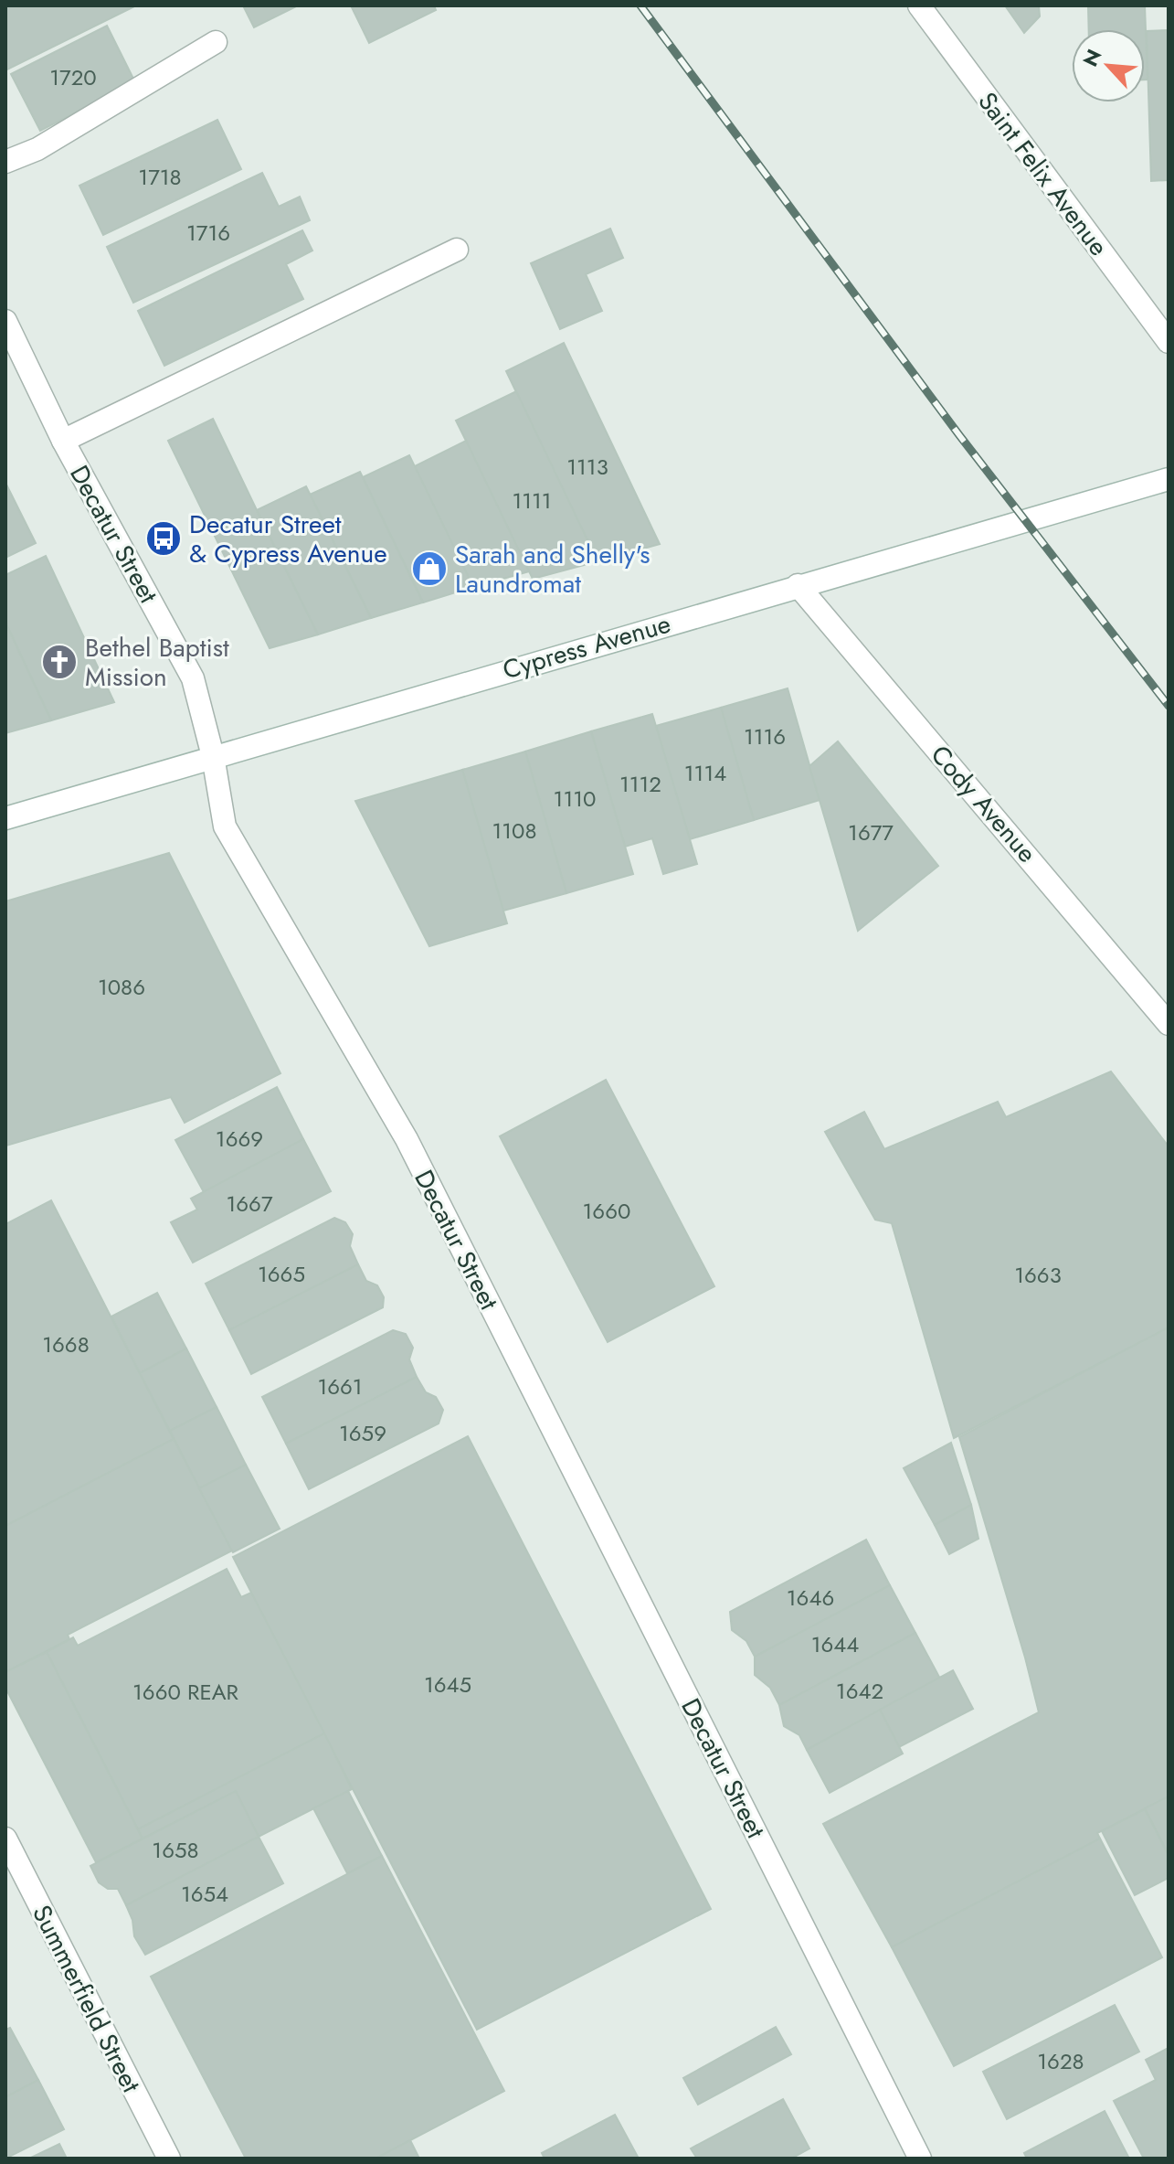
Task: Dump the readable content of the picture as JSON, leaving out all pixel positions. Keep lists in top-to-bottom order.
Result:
{
  "streets": {
    "street": [
      "Saint Felix Avenue",
      "Decatur Street",
      "Cypress Avenue",
      "Cody Avenue",
      "Summerfield Street"
    ]
  },
  "crossings": [
    ["Decatur Street", "Cypress Avenue"],
    ["Cypress Avenue", "Cody Avenue"]
  ],
  "places": {
    "bus stop": ["Decatur Street & Cypress Avenue"],
    "shop": ["Sarah and Shelly's Laundromat"],
    "church": ["Bethel Baptist Mission"]
  },
  "house_numbers": [
    "1720",
    "1718",
    "1716",
    "1113",
    "1111",
    "1116",
    "1114",
    "1112",
    "1110",
    "1108",
    "1677",
    "1086",
    "1669",
    "1667",
    "1660",
    "1665",
    "1663",
    "1668",
    "1661",
    "1659",
    "1646",
    "1644",
    "1645",
    "1642",
    "1660 REAR",
    "1658",
    "1654",
    "1628"
  ],
  "north": "top left"
}
